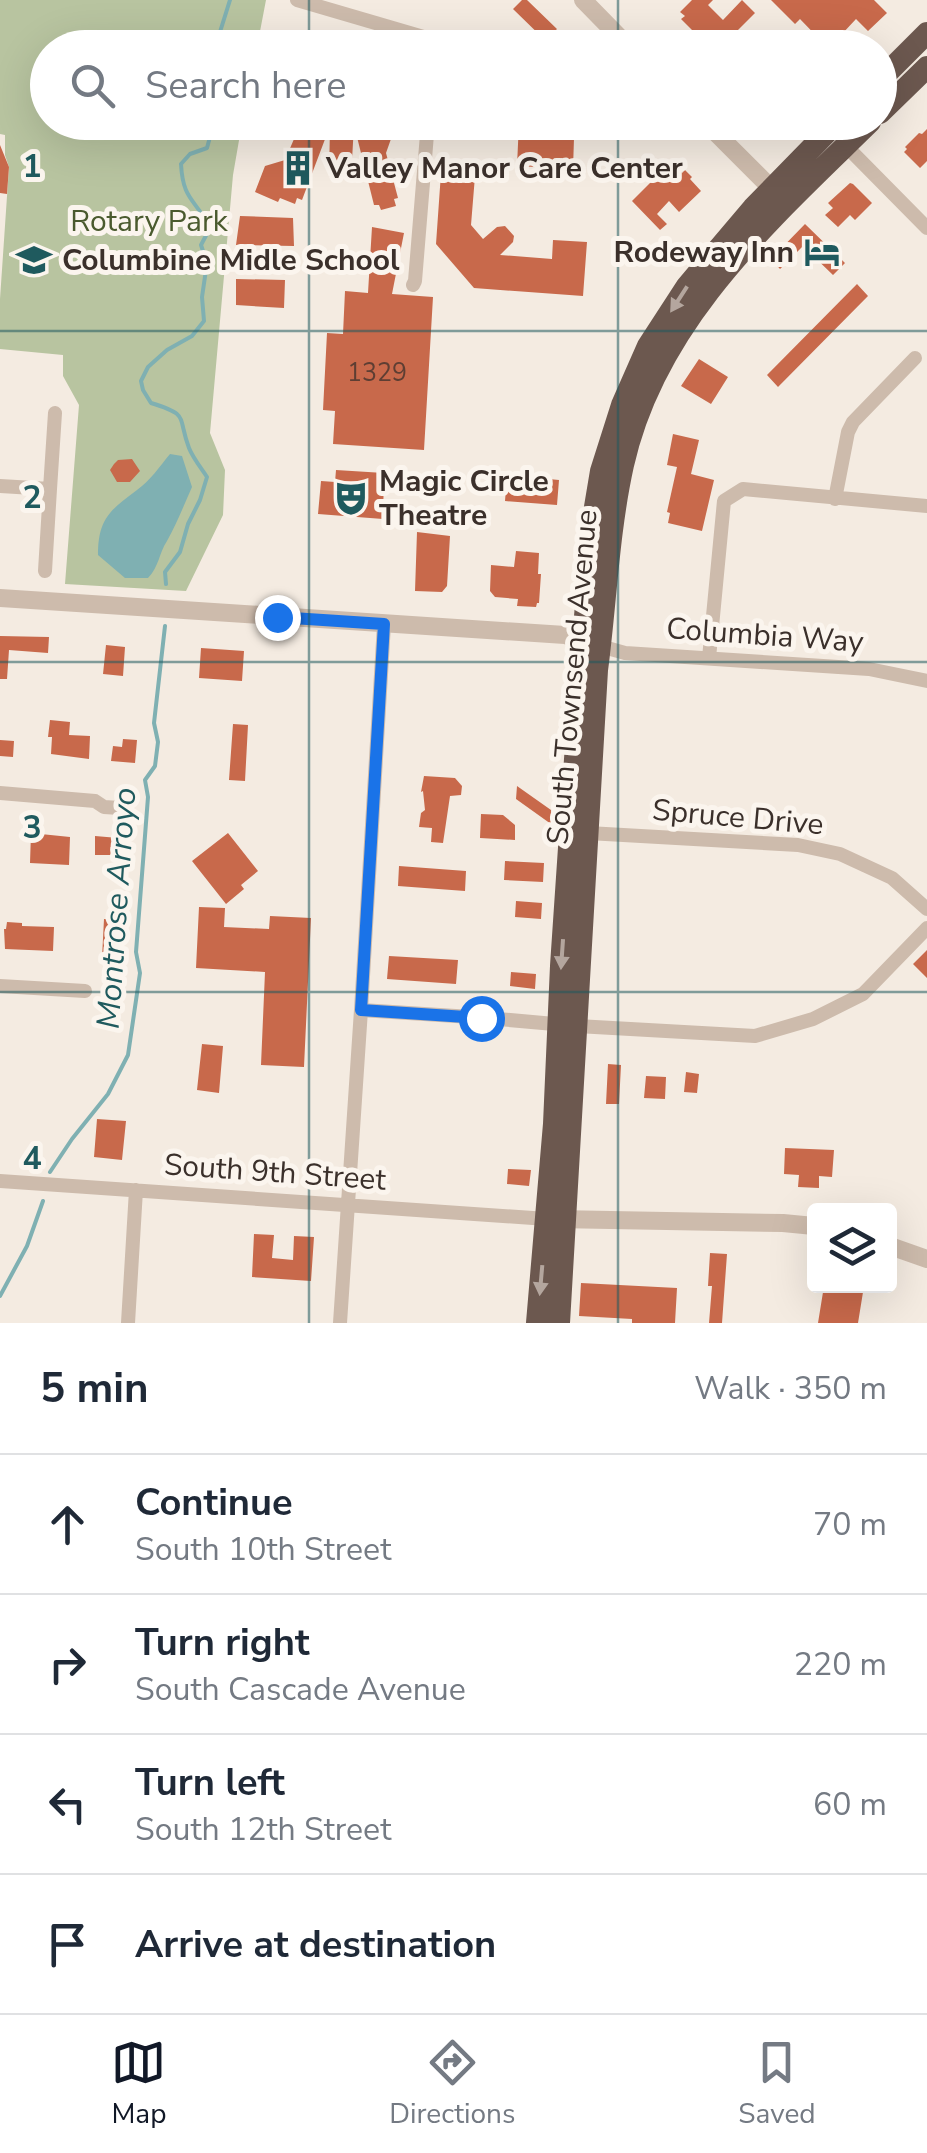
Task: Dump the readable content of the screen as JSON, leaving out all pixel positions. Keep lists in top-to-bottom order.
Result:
{
  "streets": {
    "highway": ["South Townsend Avenue"],
    "street": ["Columbia Way", "Spruce Drive", "South 9th Street"]
  },
  "crossings": [
    ["Columbia Way", "South Townsend Avenue"],
    ["South Townsend Avenue", "Spruce Drive"],
    ["South Townsend Avenue", "South 9th Street"]
  ],
  "water": ["Montrose Arroyo"],
  "parks": ["Rotary Park"],
  "places": {
    "building": ["Valley Manor Care Center"],
    "hotel": ["Rodeway Inn"],
    "school or university": ["Columbine Midle School"],
    "theatre": ["Magic Circle Theatre"]
  },
  "house_numbers": ["1329"],
  "page": {
    "search": "Search here",
    "heading": ["5 min", "Walk · 350 m"],
    "list": [
      ["Continue", "South 10th Street", "70 m"],
      ["Turn right", "South Cascade Avenue", "220 m"],
      ["Turn left", "South 12th Street", "60 m"],
      "Arrive at destination"
    ],
    "nav": ["Map", "Directions", "Saved"]
  },
  "grid": {
    "rows": [
      "1",
      "2",
      "3",
      "4"
    ]
  }
}
